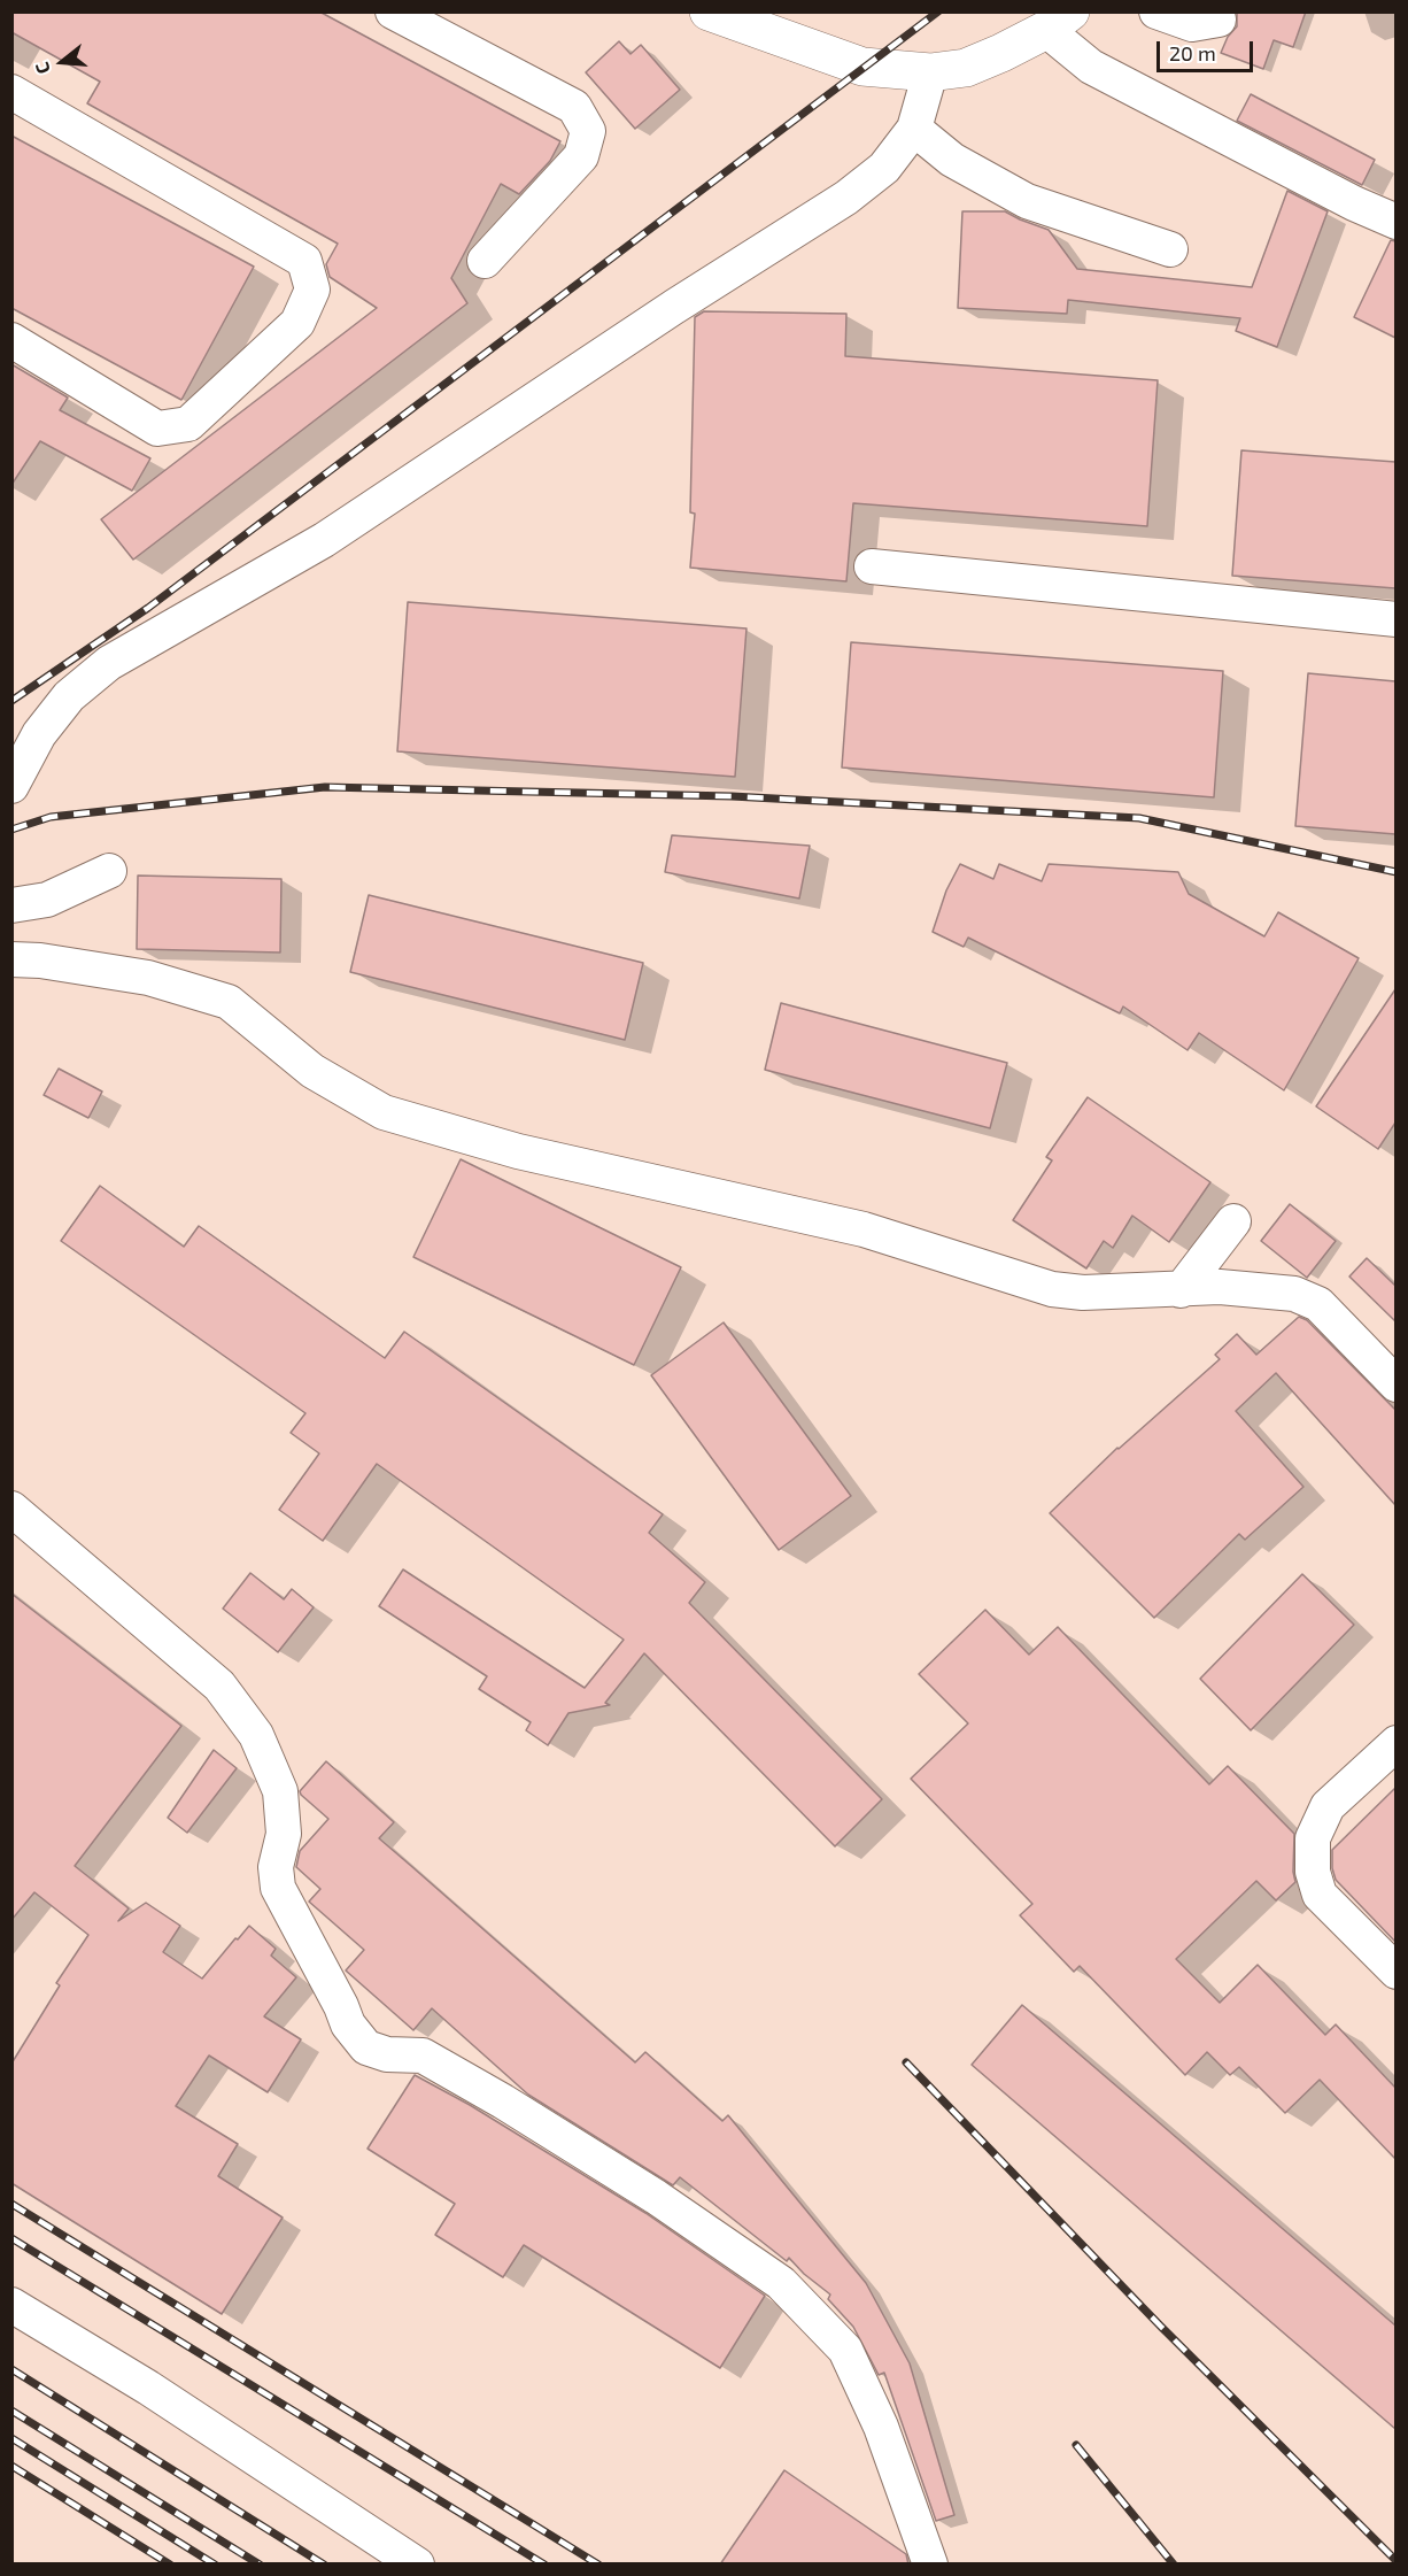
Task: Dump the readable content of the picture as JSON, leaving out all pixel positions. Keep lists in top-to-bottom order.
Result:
{
  "scale_bar": "20 m",
  "north": "left"
}
